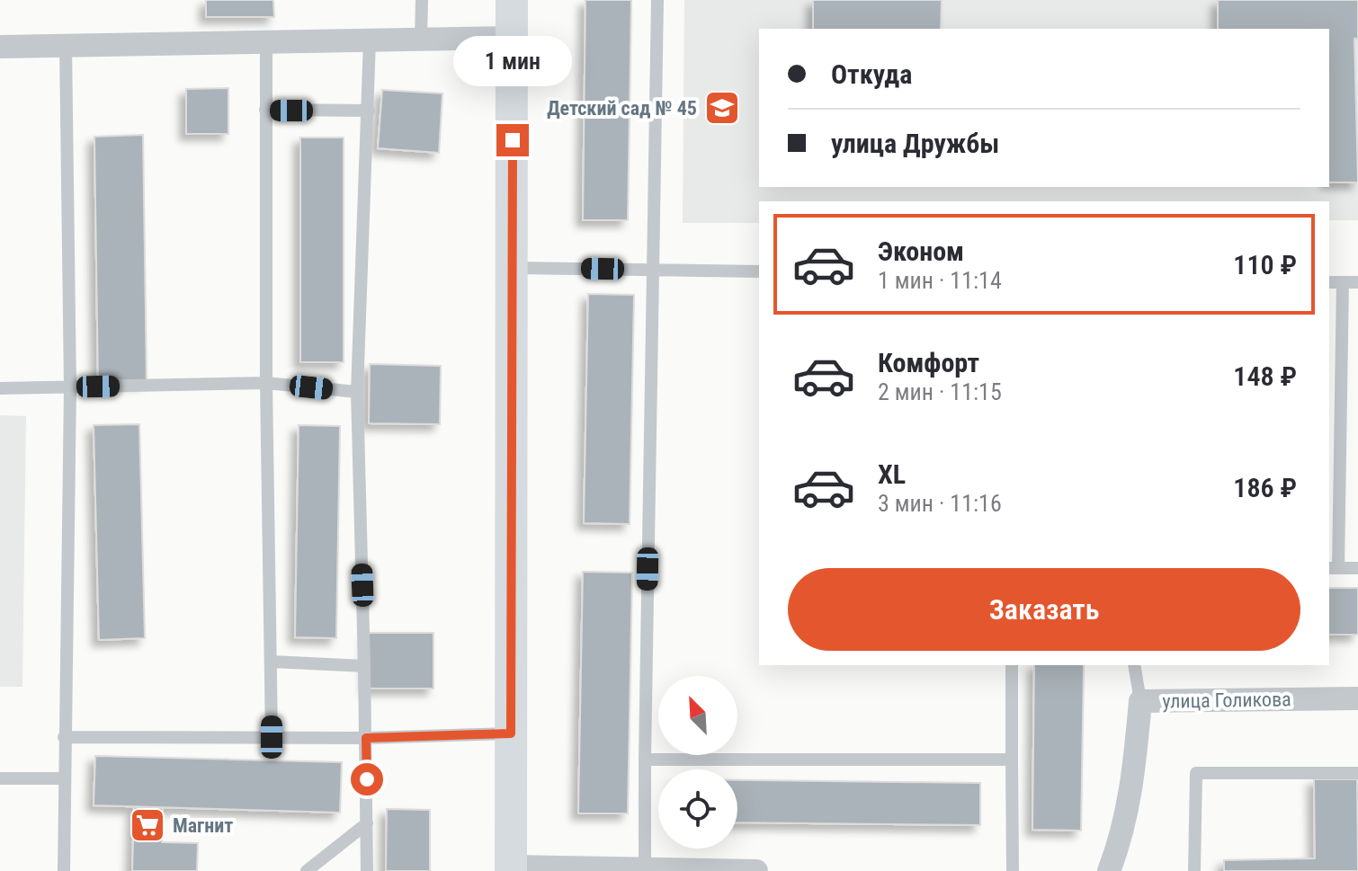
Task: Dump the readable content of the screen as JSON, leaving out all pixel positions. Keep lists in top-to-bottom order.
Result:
{
  "streets": {
    "street": ["улица Голикова"]
  },
  "places": {
    "school or university": ["Детский сад № 45"],
    "supermarket": ["Магнит"]
  },
  "north": "top left",
  "page": {
    "banner": ["Откуда", "улица Дружбы"],
    "bubble": "1 мин",
    "list": [
      {
        "name": "Эконом",
        "note": "1 мин · 11:14",
        "value": "110 ₽"
      },
      {
        "name": "Комфорт",
        "note": "2 мин · 11:15",
        "value": "148 ₽"
      },
      {
        "name": "XL",
        "note": "3 мин · 11:16",
        "value": "186 ₽"
      }
    ],
    "buttons": "Заказать"
  }
}
